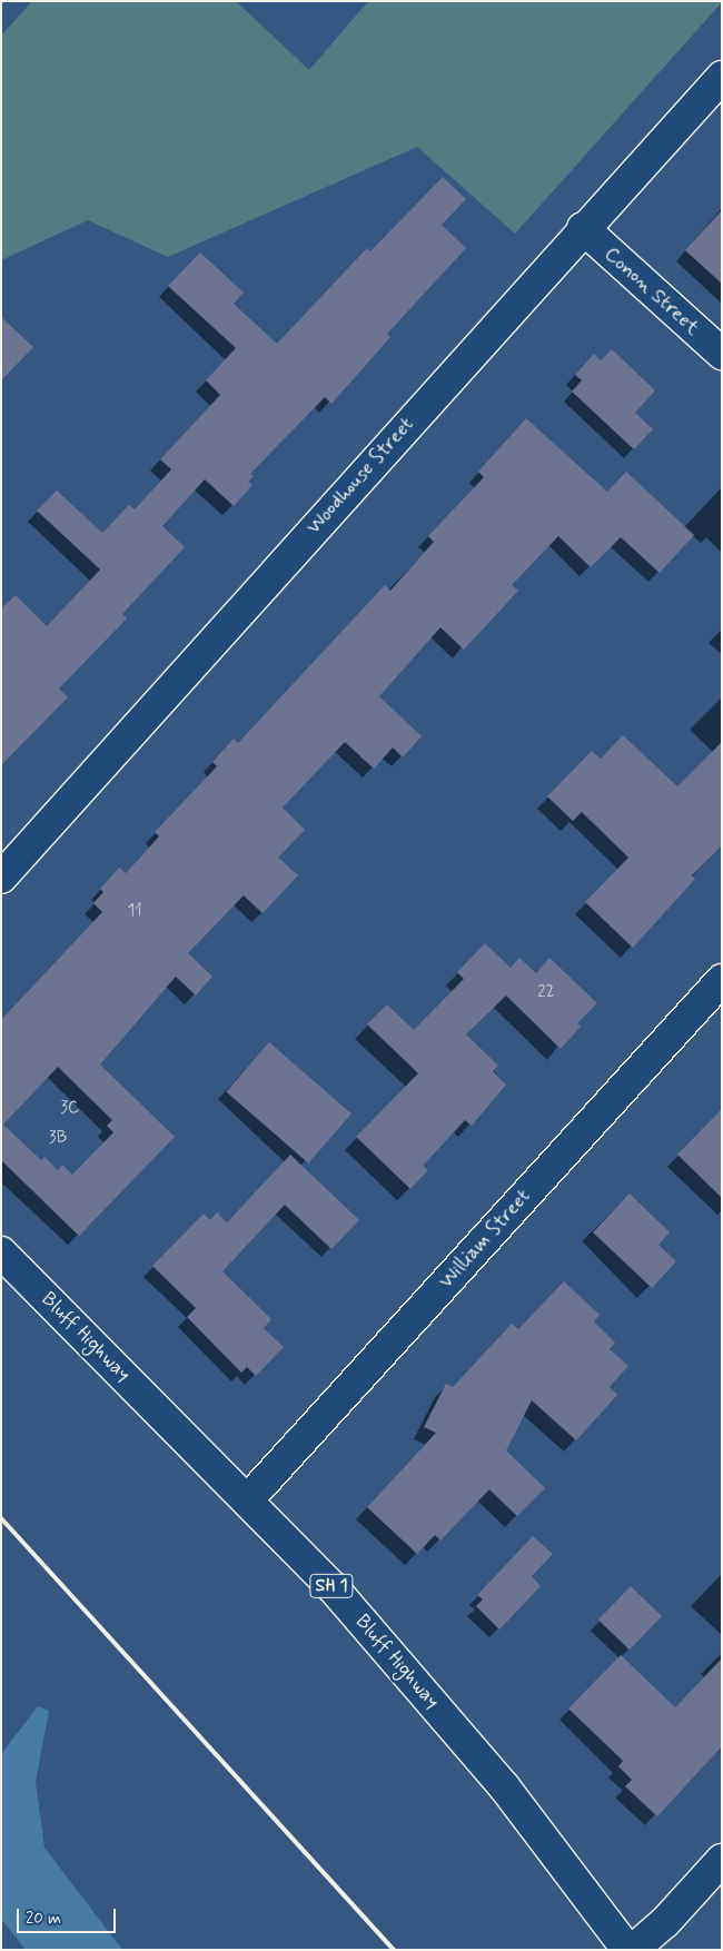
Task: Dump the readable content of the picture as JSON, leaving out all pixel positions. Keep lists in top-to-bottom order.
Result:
{
  "streets": {
    "main road": [
      "Conon Street",
      "Woodhouse Street",
      "William Street",
      "Bluff Highway",
      "SH 1"
    ]
  },
  "crossings": [
    ["Conon Street", "Woodhouse Street"],
    ["William Street", "Bluff Highway"]
  ],
  "house_numbers": [
    "11",
    "22",
    "3C",
    "3B"
  ],
  "scale_bar": "20 m"
}
